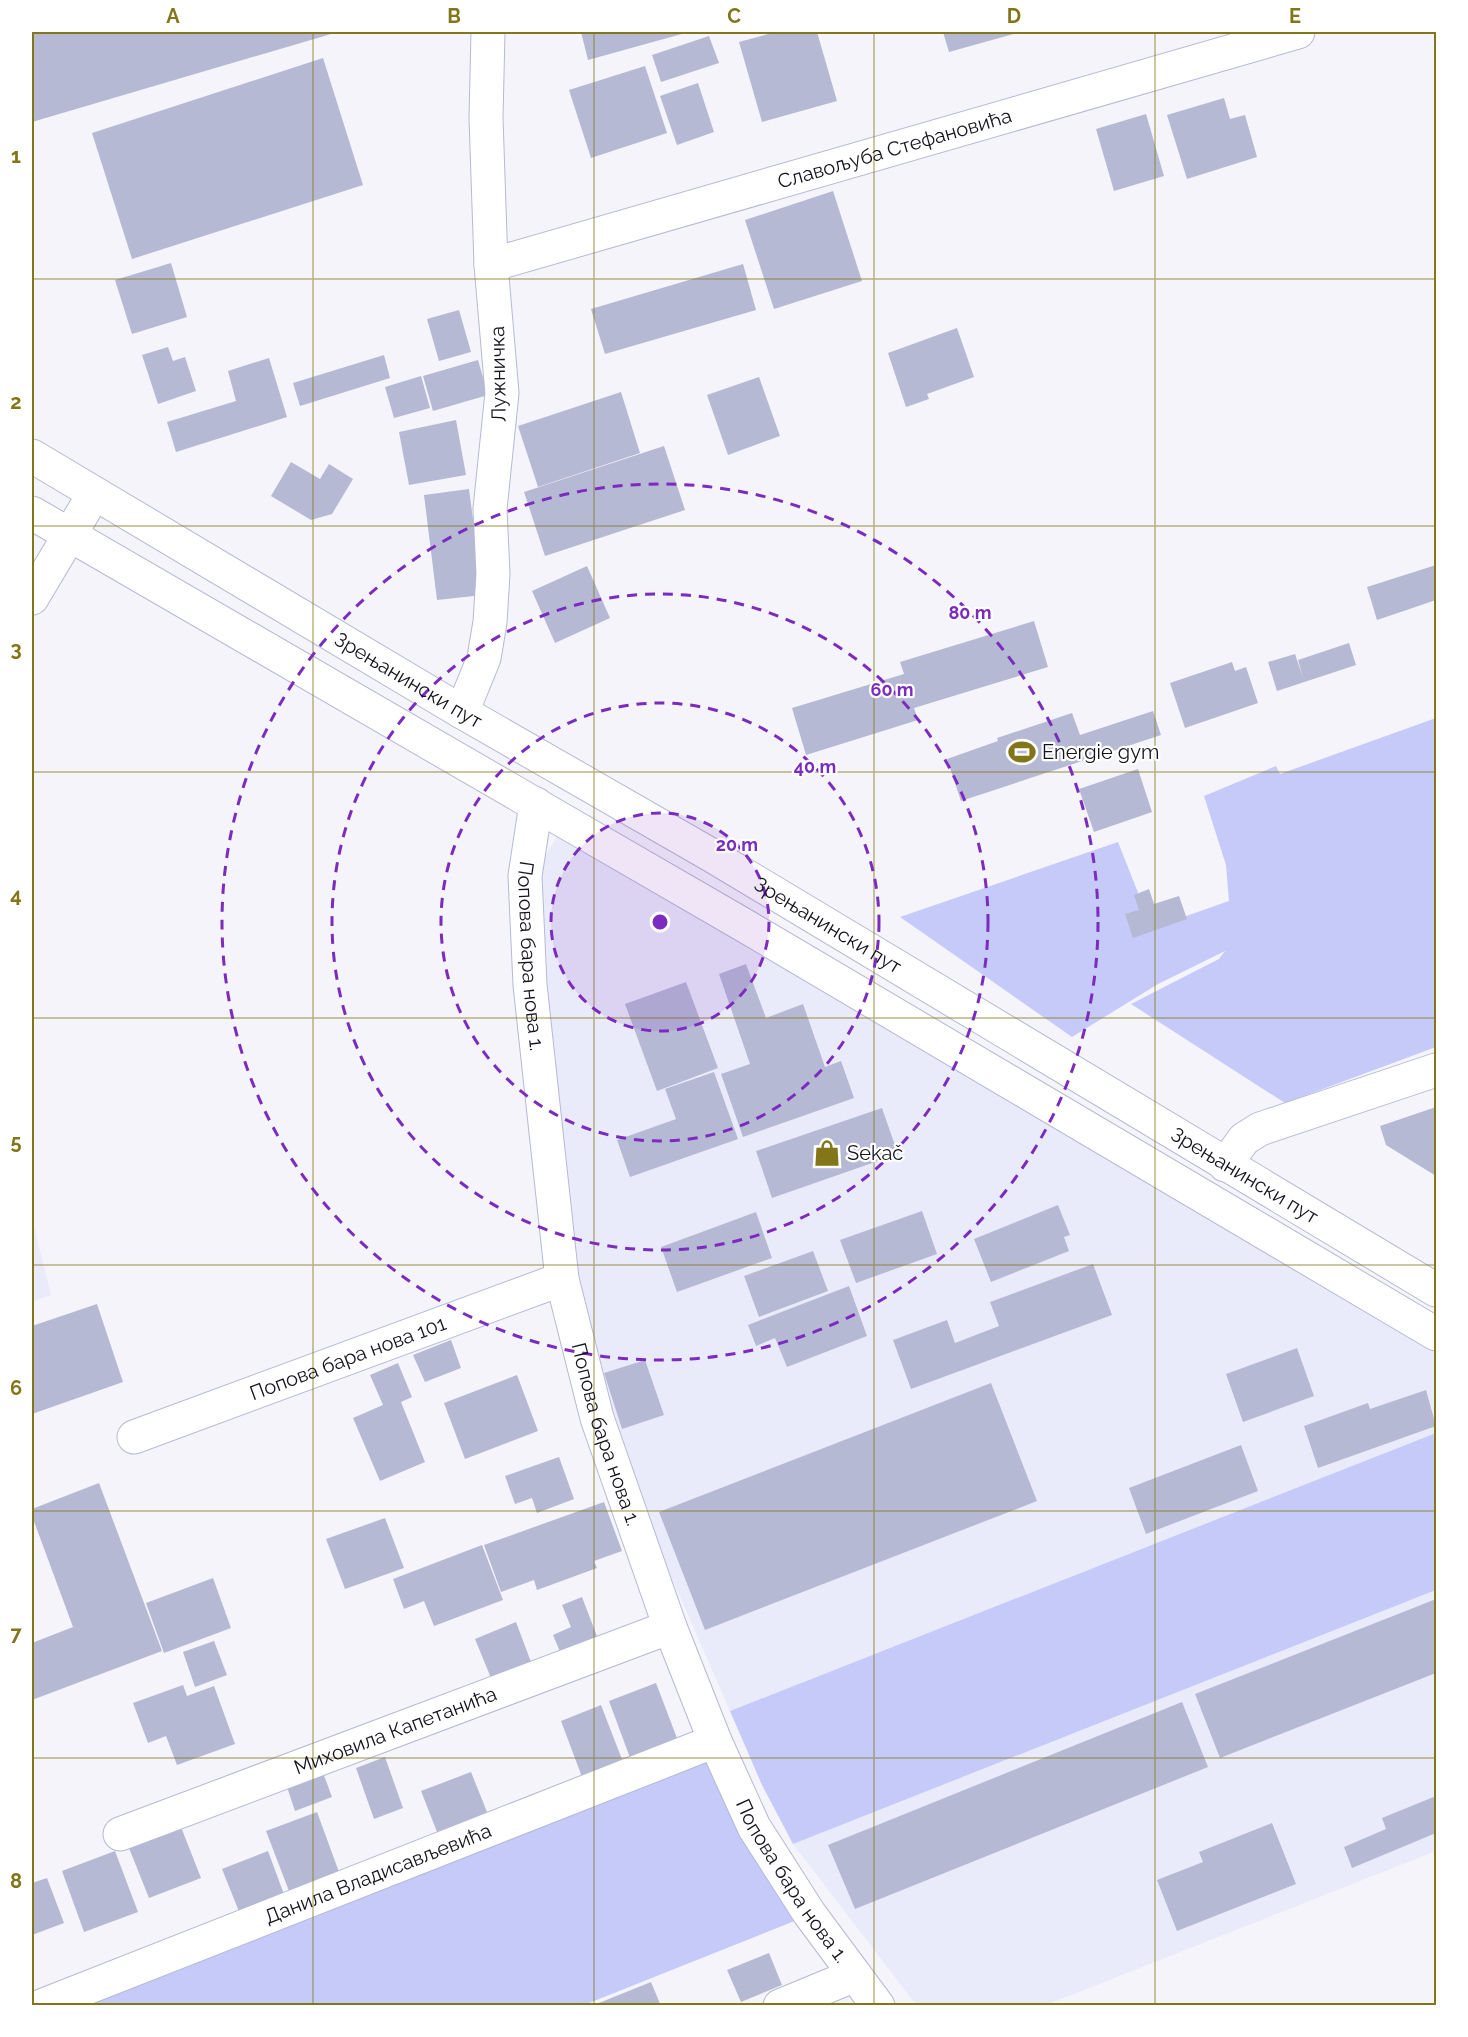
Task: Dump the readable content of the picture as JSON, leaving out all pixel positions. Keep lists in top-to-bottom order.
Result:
{
  "streets": {
    "street": [
      "Славољуба Стефановића",
      "Лужничка",
      "Зрењанински пут",
      "Попова бара нова 1.",
      "Попова бара нова 101",
      "Миховила Капетанића",
      "Данила Владисављевића"
    ]
  },
  "crossings": [
    ["Славољуба Стефановића", "Лужничка"],
    ["Лужничка", "Зрењанински пут"],
    ["Зрењанински пут", "Попова бара нова 1."],
    ["Попова бара нова 1.", "Попова бара нова 101"],
    ["Попова бара нова 1.", "Миховила Капетанића"],
    ["Попова бара нова 1.", "Данила Владисављевића"]
  ],
  "places": {
    "sports": ["Energie gym"],
    "shop": ["Sekač"]
  },
  "grid": {
    "columns": [
      "A",
      "B",
      "C",
      "D",
      "E"
    ],
    "rows": [
      "1",
      "2",
      "3",
      "4",
      "5",
      "6",
      "7",
      "8"
    ]
  },
  "rings": [
    "80 m",
    "60 m",
    "40 m",
    "20 m"
  ]
}
